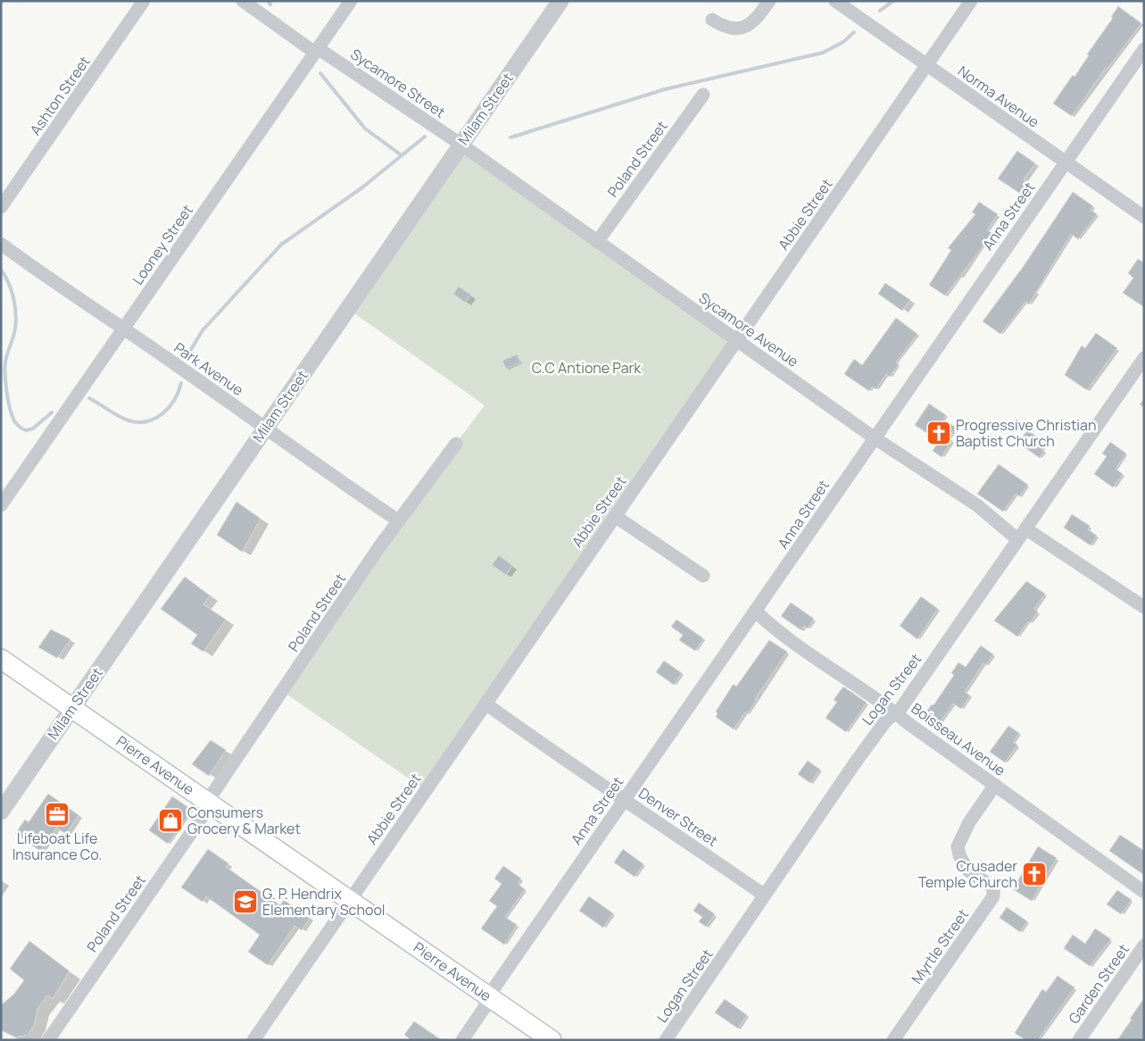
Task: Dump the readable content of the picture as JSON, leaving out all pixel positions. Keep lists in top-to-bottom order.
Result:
{
  "streets": {
    "main road": ["Pierre Avenue"],
    "street": [
      "Sycamore Street",
      "Ashton Street",
      "Norma Avenue",
      "Milam Street",
      "Poland Street",
      "Abbie Street",
      "Anna Street",
      "Looney Street",
      "Sycamore Avenue",
      "Park Avenue",
      "Logan Street",
      "Boisseau Avenue",
      "Denver Street",
      "Myrtle Street",
      "Garden Street"
    ]
  },
  "crossings": [
    ["Sycamore Street", "Milam Street"],
    ["Sycamore Street", "Looney Street"],
    ["Sycamore Street", "Sycamore Avenue"],
    ["Norma Avenue", "Abbie Street"],
    ["Norma Avenue", "Anna Street"],
    ["Milam Street", "Sycamore Avenue"],
    ["Milam Street", "Park Avenue"],
    ["Milam Street", "Pierre Avenue"],
    ["Poland Street", "Sycamore Avenue"],
    ["Poland Street", "Park Avenue"],
    ["Poland Street", "Pierre Avenue"],
    ["Abbie Street", "Sycamore Avenue"],
    ["Abbie Street", "Pierre Avenue"],
    ["Abbie Street", "Denver Street"],
    ["Anna Street", "Sycamore Avenue"],
    ["Anna Street", "Boisseau Avenue"],
    ["Anna Street", "Pierre Avenue"],
    ["Anna Street", "Denver Street"],
    ["Looney Street", "Park Avenue"],
    ["Sycamore Avenue", "Logan Street"],
    ["Logan Street", "Boisseau Avenue"],
    ["Logan Street", "Denver Street"],
    ["Boisseau Avenue", "Myrtle Street"]
  ],
  "parks": ["C.C Antione Park"],
  "places": {
    "church": ["Progressive Christian Baptist Church", "Crusader Temple Church"],
    "office": ["Lifeboat Life Insurance Co."],
    "shop": ["Consumers Grocery & Market"],
    "school or university": ["G. P. Hendrix Elementary School"]
  }
}
